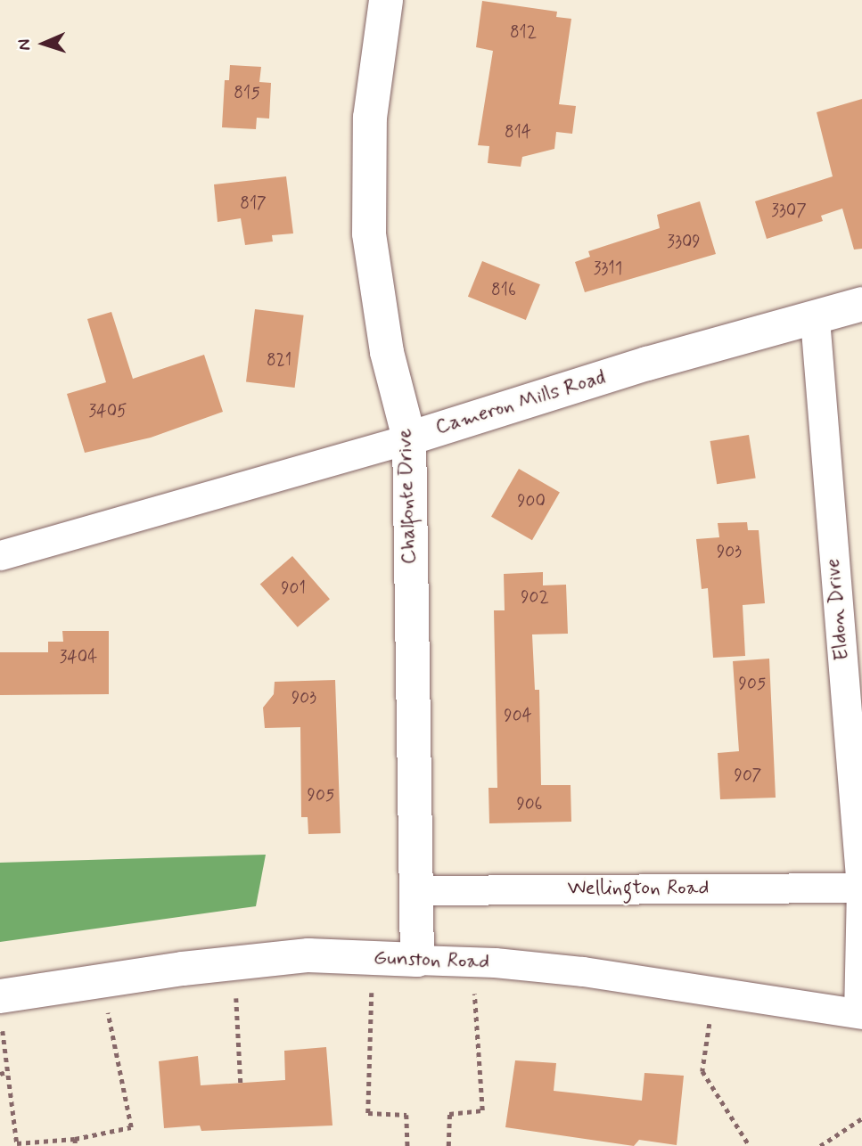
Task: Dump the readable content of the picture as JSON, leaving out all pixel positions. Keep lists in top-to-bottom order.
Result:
{
  "streets": {
    "street": [
      "Cameron Mills Road",
      "Chalfonte Drive",
      "Eldon Drive",
      "Wellington Road",
      "Gunston Road"
    ]
  },
  "crossings": [
    ["Cameron Mills Road", "Chalfonte Drive"],
    ["Cameron Mills Road", "Eldon Drive"],
    ["Chalfonte Drive", "Wellington Road"],
    ["Chalfonte Drive", "Gunston Road"],
    ["Eldon Drive", "Wellington Road"],
    ["Eldon Drive", "Gunston Road"]
  ],
  "house_numbers": [
    "812",
    "815",
    "814",
    "817",
    "3307",
    "3309",
    "3311",
    "816",
    "821",
    "3405",
    "900",
    "903",
    "901",
    "902",
    "3404",
    "905",
    "903",
    "904",
    "907",
    "905",
    "906"
  ],
  "north": "left"
}
